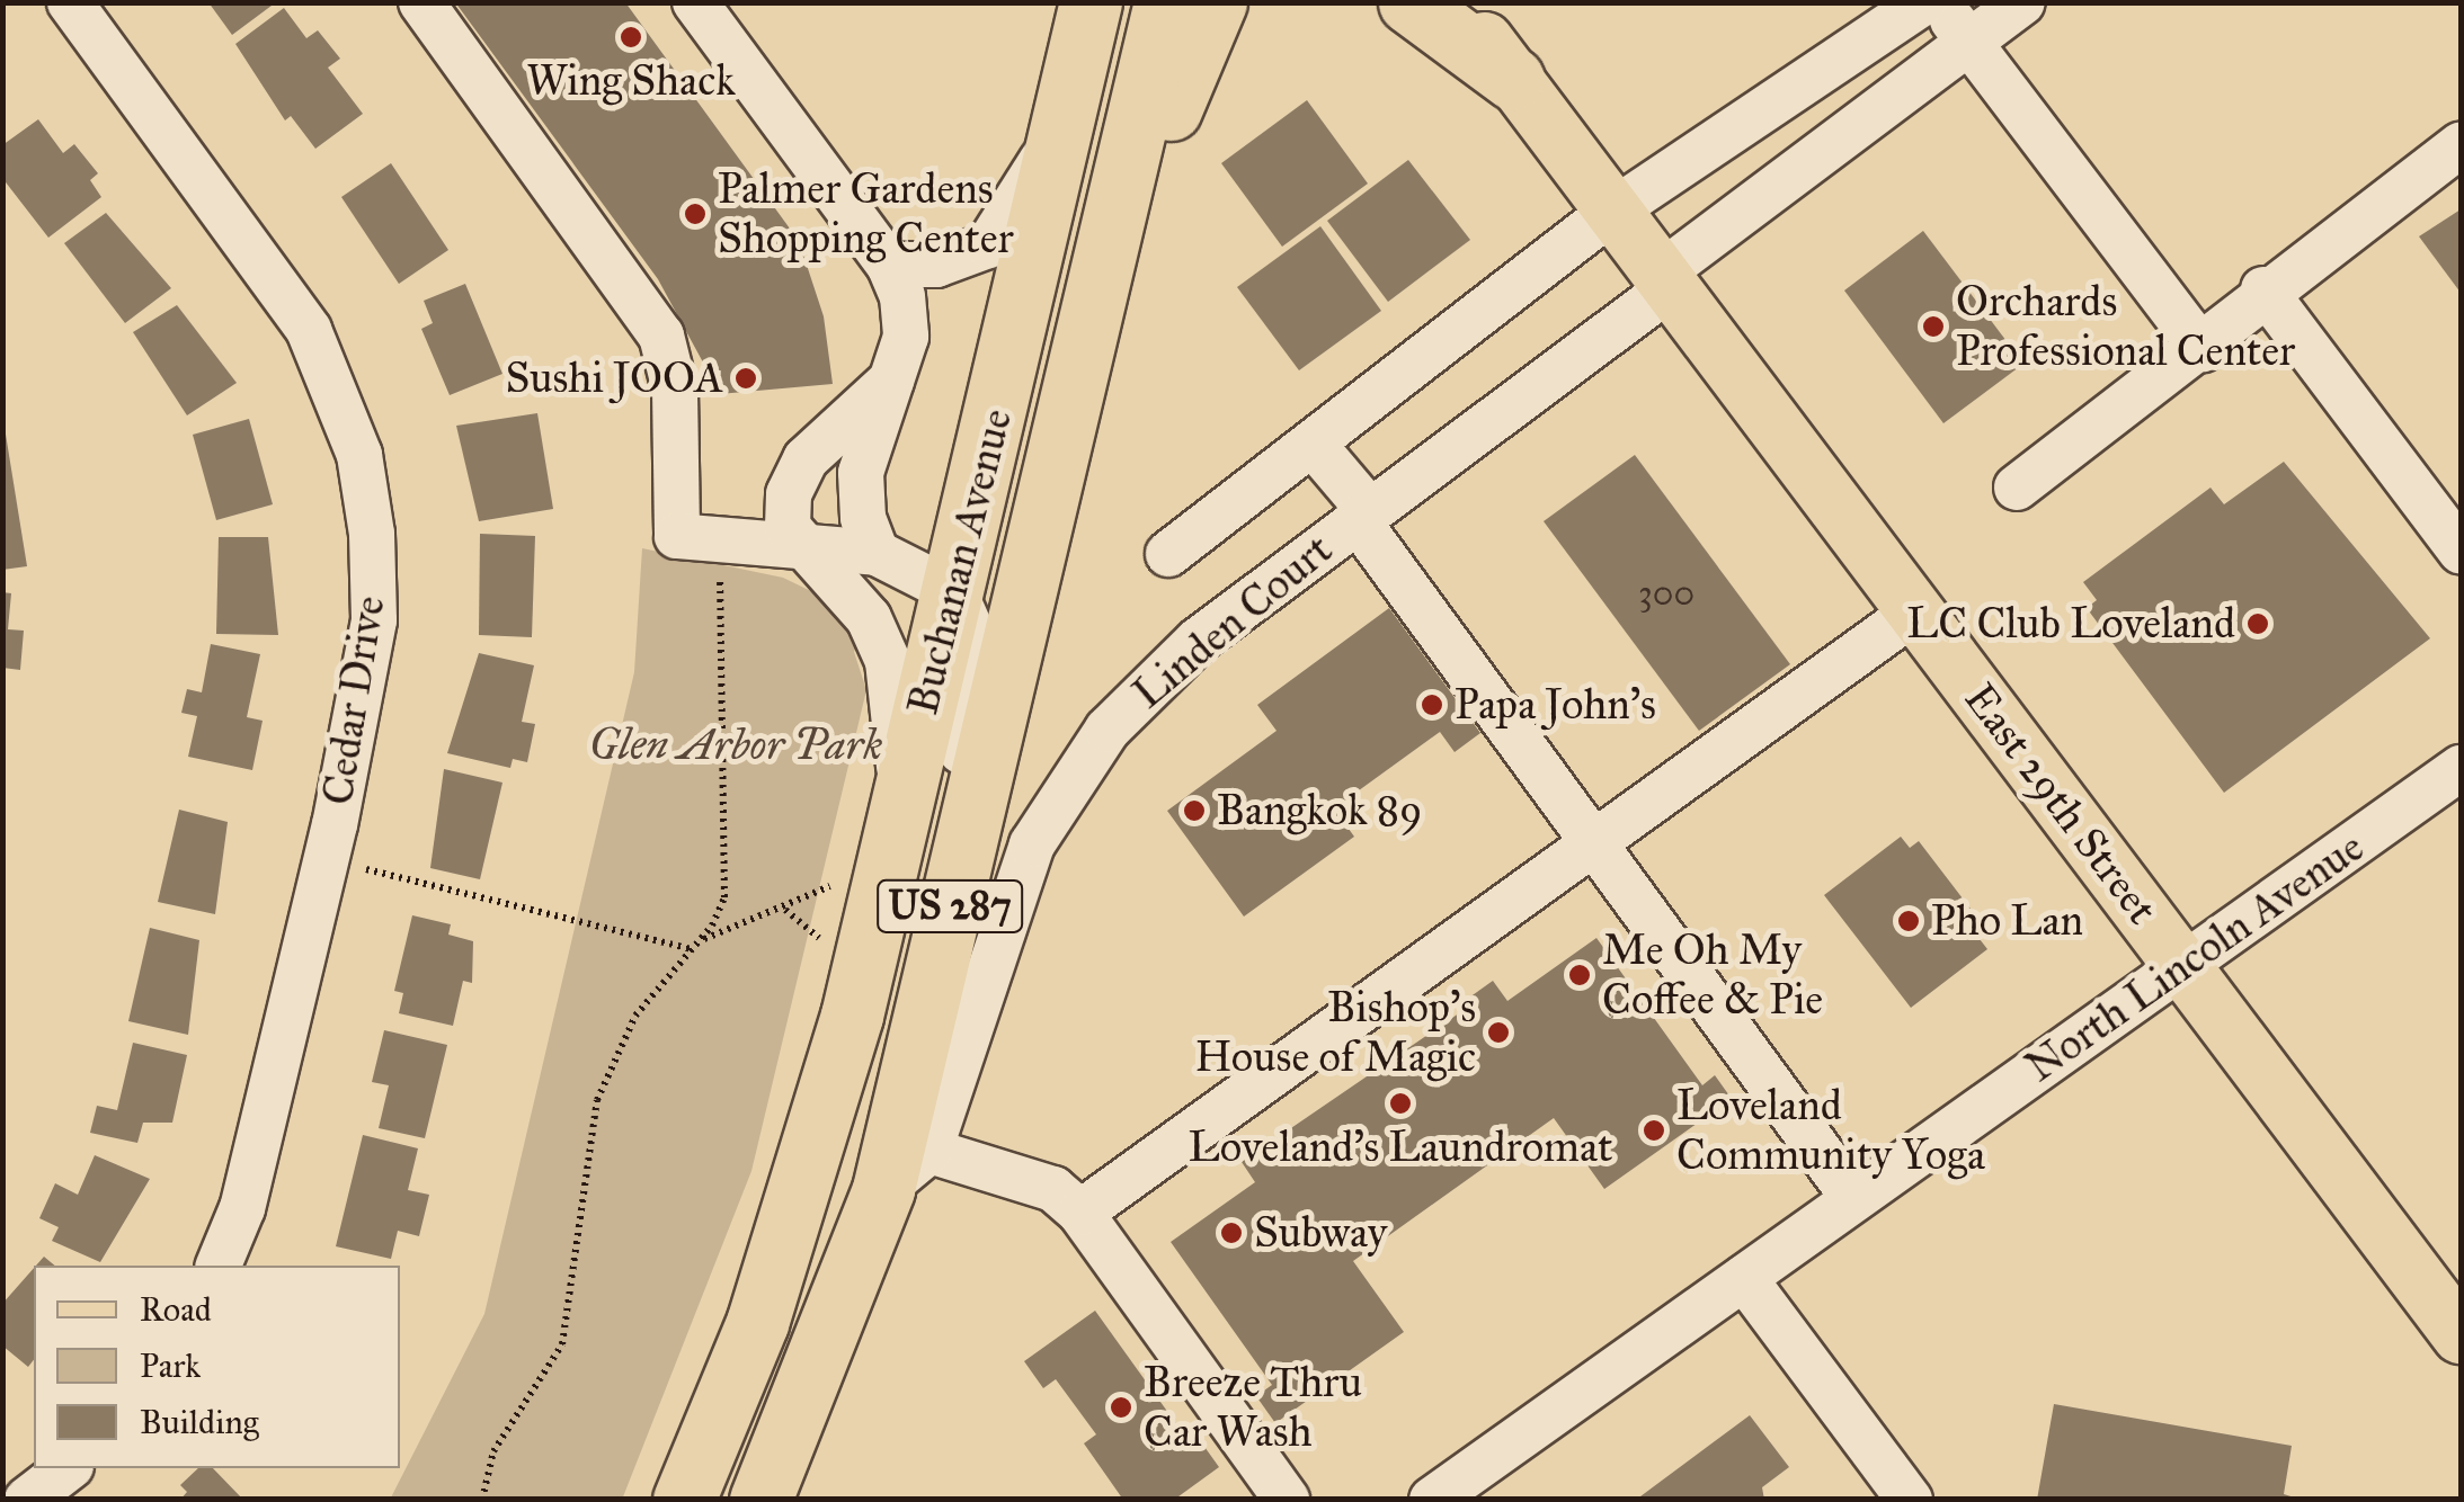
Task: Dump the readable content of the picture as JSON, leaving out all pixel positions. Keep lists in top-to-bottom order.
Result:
{
  "streets": {
    "highway": ["Buchanan Avenue", "US 287"],
    "main road": ["East 29th Street"],
    "street": ["Linden Court", "Cedar Drive", "North Lincoln Avenue"]
  },
  "crossings": [
    ["Buchanan Avenue", "Linden Court"],
    ["Linden Court", "East 29th Street"],
    ["East 29th Street", "North Lincoln Avenue"]
  ],
  "parks": ["Glen Arbor Park"],
  "places": [
    "Wing Shack",
    "Palmer Gardens Shopping Center",
    "Orchards Professional Center",
    "Sushi JOOA",
    "LC Club Loveland",
    "Papa John's",
    "Bangkok 89",
    "Pho Lan",
    "Me Oh My Coffee & Pie",
    "Bishop's House of Magic",
    "Loveland's Laundromat",
    "Loveland Community Yoga",
    "Subway",
    "Breeze Thru Car Wash"
  ],
  "house_numbers": ["300"],
  "legend": ["Road", "Park", "Building"]
}
